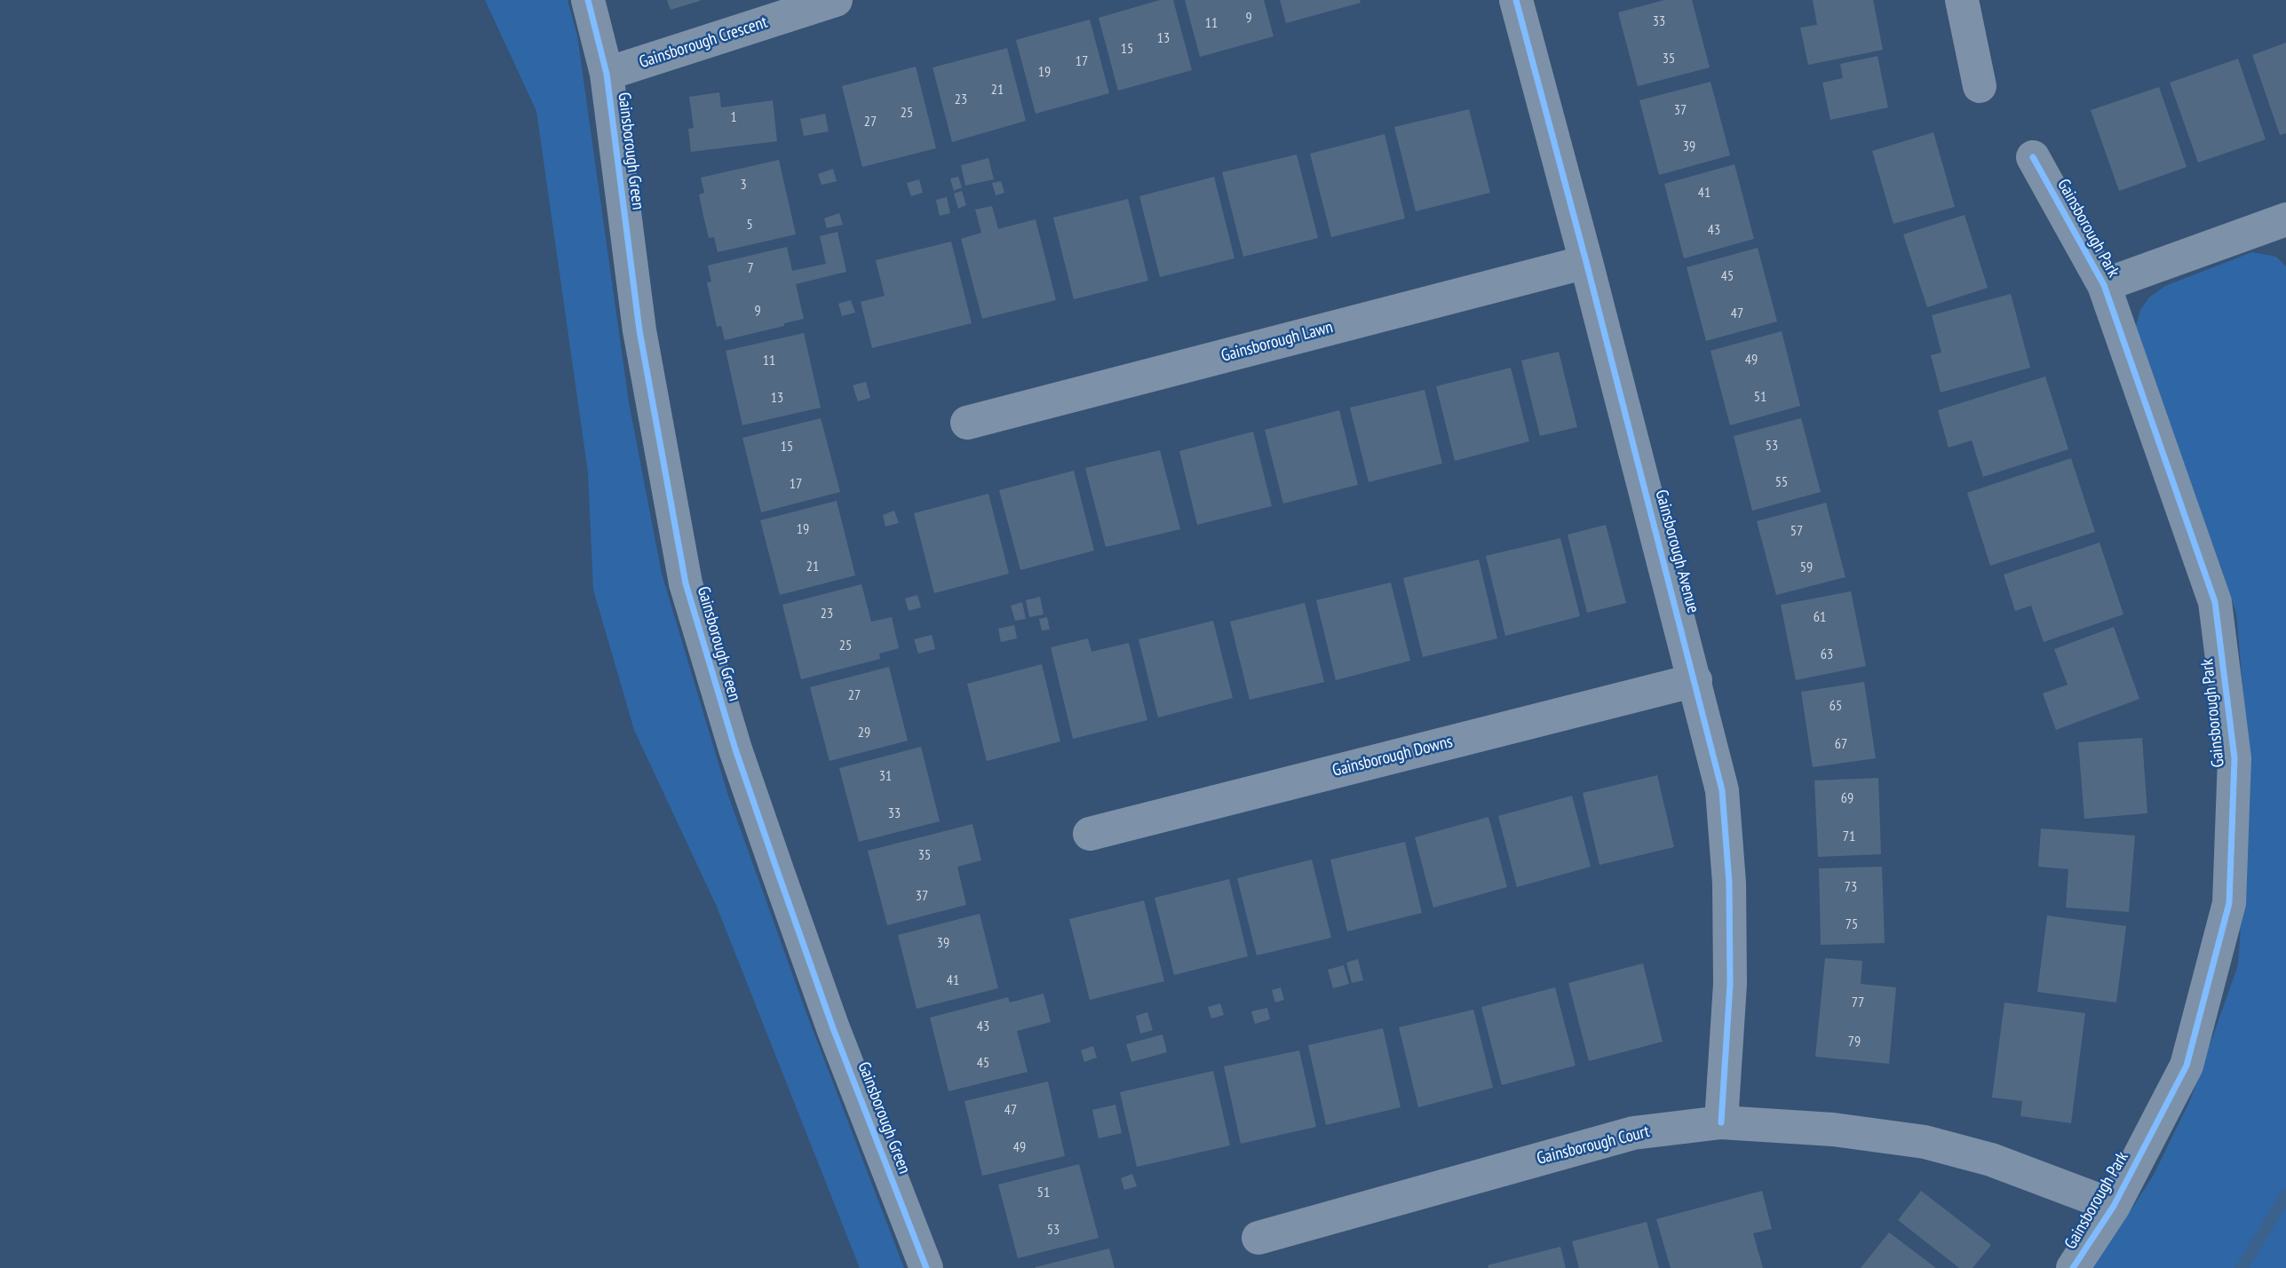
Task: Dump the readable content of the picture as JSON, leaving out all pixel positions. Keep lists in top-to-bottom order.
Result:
{
  "streets": {
    "street": [
      "Gainsborough Crescent",
      "Gainsborough Green",
      "Gainsborough Park",
      "Gainsborough Lawn",
      "Gainsborough Avenue",
      "Gainsborough Downs",
      "Gainsborough Court"
    ]
  },
  "crossings": [
    ["Gainsborough Crescent", "Gainsborough Green"],
    ["Gainsborough Park", "Gainsborough Court"],
    ["Gainsborough Lawn", "Gainsborough Avenue"],
    ["Gainsborough Avenue", "Gainsborough Downs"],
    ["Gainsborough Avenue", "Gainsborough Court"]
  ],
  "house_numbers": [
    "9",
    "33",
    "11",
    "13",
    "15",
    "35",
    "17",
    "19",
    "21",
    "23",
    "37",
    "25",
    "1",
    "27",
    "39",
    "3",
    "41",
    "5",
    "43",
    "7",
    "45",
    "9",
    "47",
    "49",
    "11",
    "51",
    "13",
    "53",
    "15",
    "55",
    "17",
    "19",
    "57",
    "21",
    "59",
    "23",
    "61",
    "25",
    "63",
    "27",
    "65",
    "29",
    "67",
    "31",
    "69",
    "33",
    "71",
    "35",
    "73",
    "37",
    "75",
    "39",
    "41",
    "77",
    "43",
    "79",
    "45",
    "47",
    "49",
    "51",
    "53"
  ]
}
